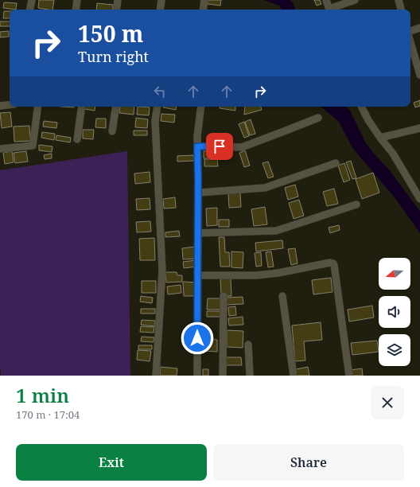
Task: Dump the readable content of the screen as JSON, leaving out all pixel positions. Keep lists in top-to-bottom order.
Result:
{
  "north": "left",
  "page": {
    "turn": ["150 m", "Turn right"],
    "heading": ["1 min", "170 m · 17:04"],
    "buttons": ["Exit", "Share"]
  }
}
